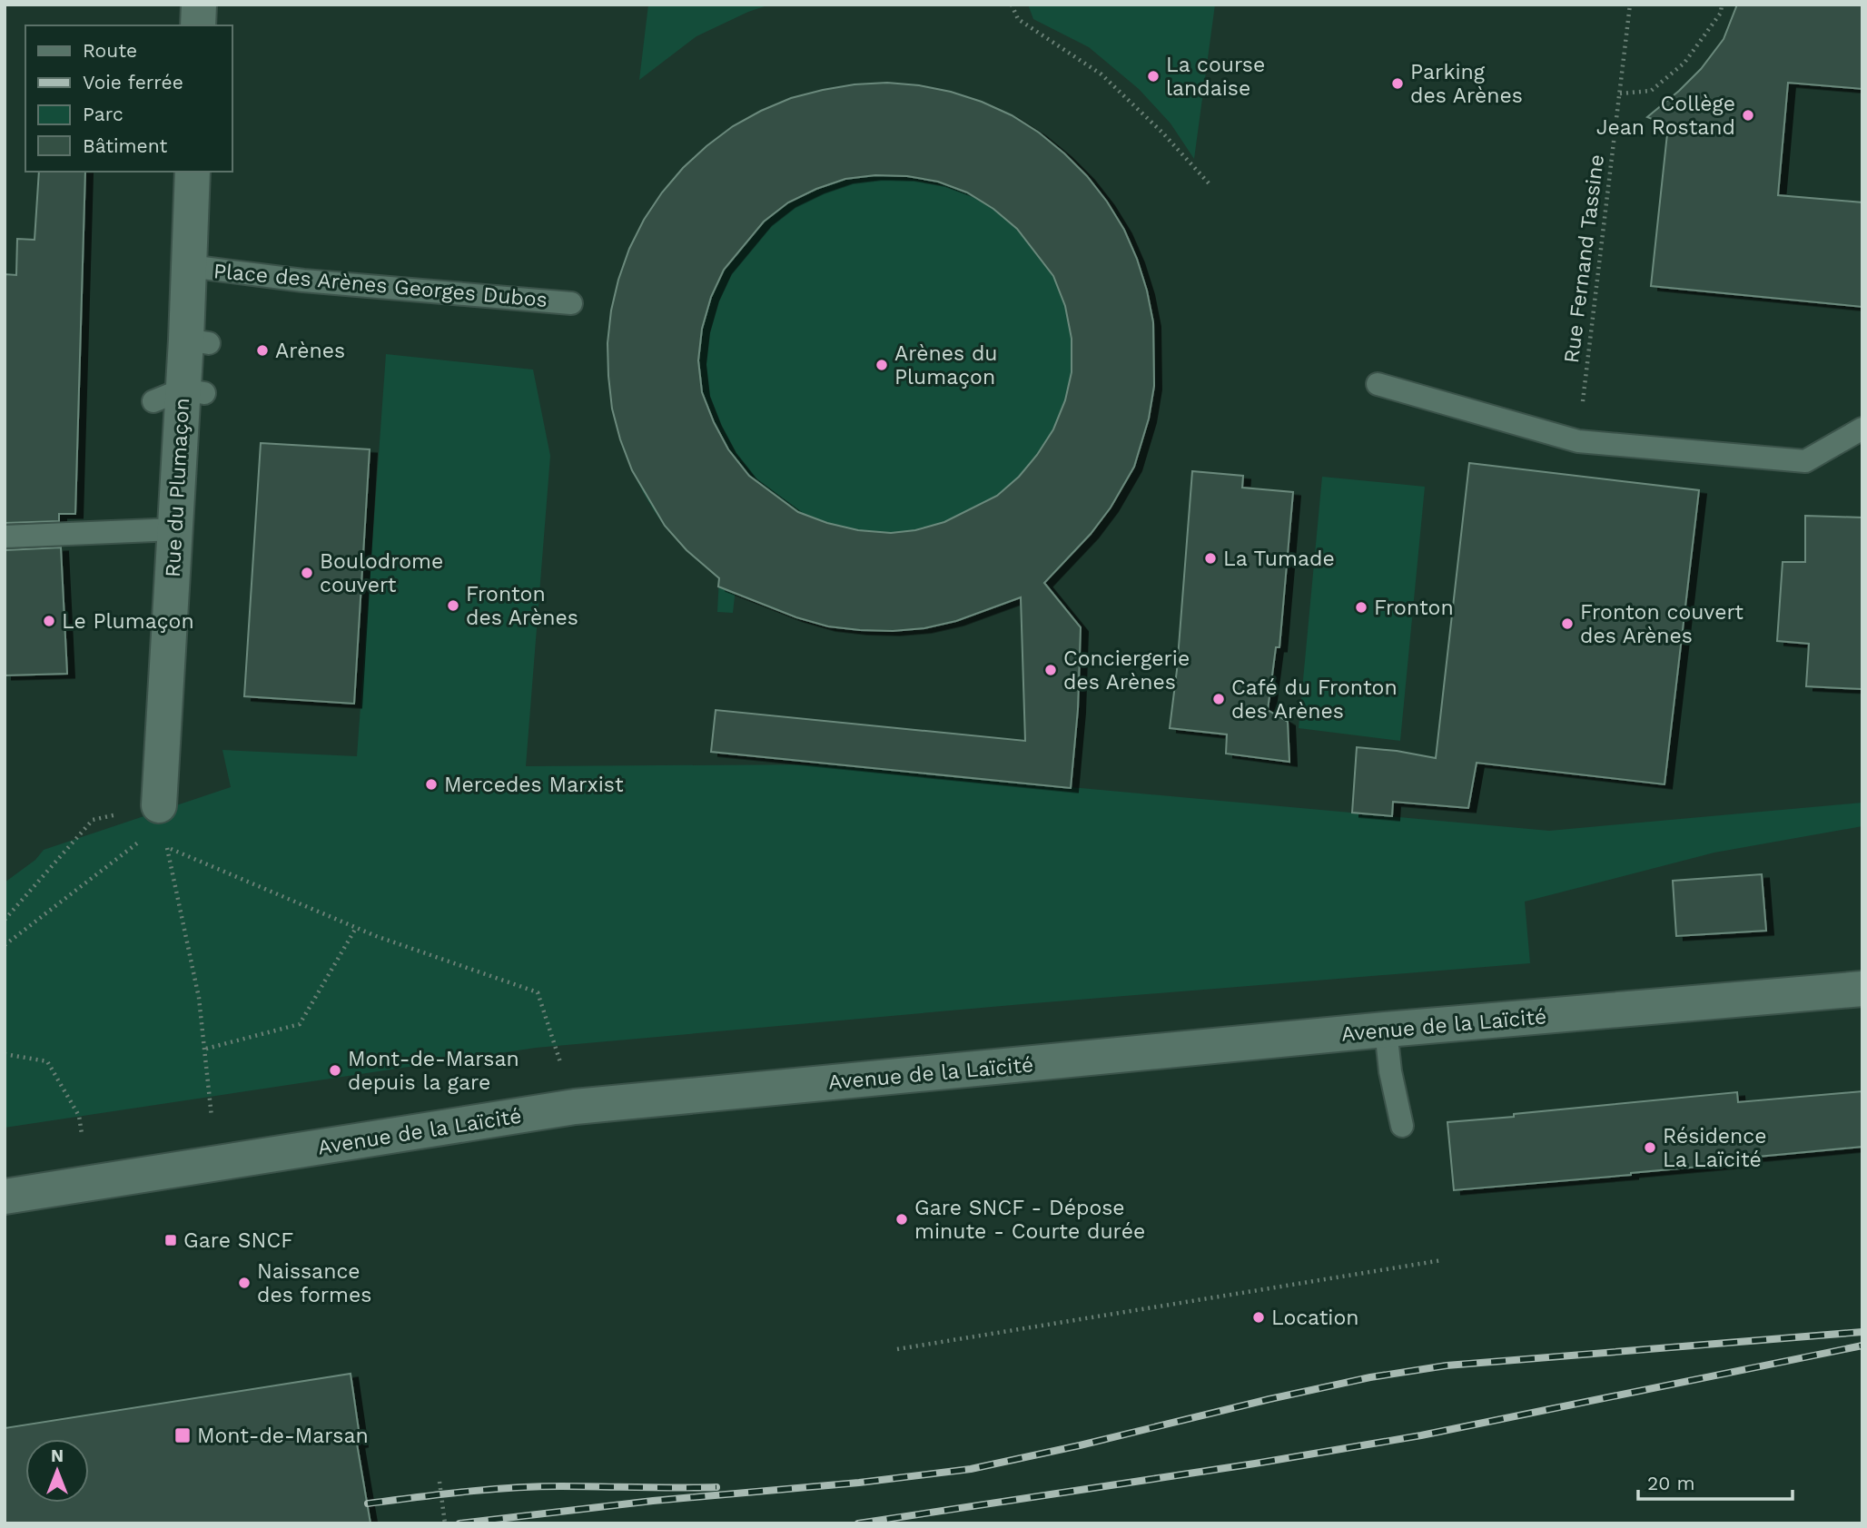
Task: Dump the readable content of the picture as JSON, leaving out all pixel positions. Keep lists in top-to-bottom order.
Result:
{
  "streets": {
    "street": ["Rue du Plumaçon", "Avenue de la Laïcité"],
    "lane": ["Place des Arènes Georges Dubos"],
    "path": ["Rue Fernand Tassine"]
  },
  "crossings": [
    ["Place des Arènes Georges Dubos", "Rue du Plumaçon"]
  ],
  "places": {
    "other": [
      "La course landaise",
      "Parking des Arènes",
      "Collège Jean Rostand",
      "Arènes",
      "Arènes du Plumaçon",
      "La Tumade",
      "Boulodrome couvert",
      "Fronton des Arènes",
      "Fronton",
      "Le Plumaçon",
      "Fronton couvert des Arènes",
      "Conciergerie des Arènes",
      "Café du Fronton des Arènes",
      "Mercedes Marxist",
      "Mont-de-Marsan depuis la gare",
      "Résidence La Laïcité",
      "Gare SNCF - Dépose minute - Courte durée",
      "Naissance des formes",
      "Location"
    ],
    "transit": ["Gare SNCF", "Mont-de-Marsan"]
  },
  "legend": [
    "Route",
    "Voie ferrée",
    "Parc",
    "Bâtiment"
  ],
  "scale_bar": "20 m",
  "north": "top"
}
